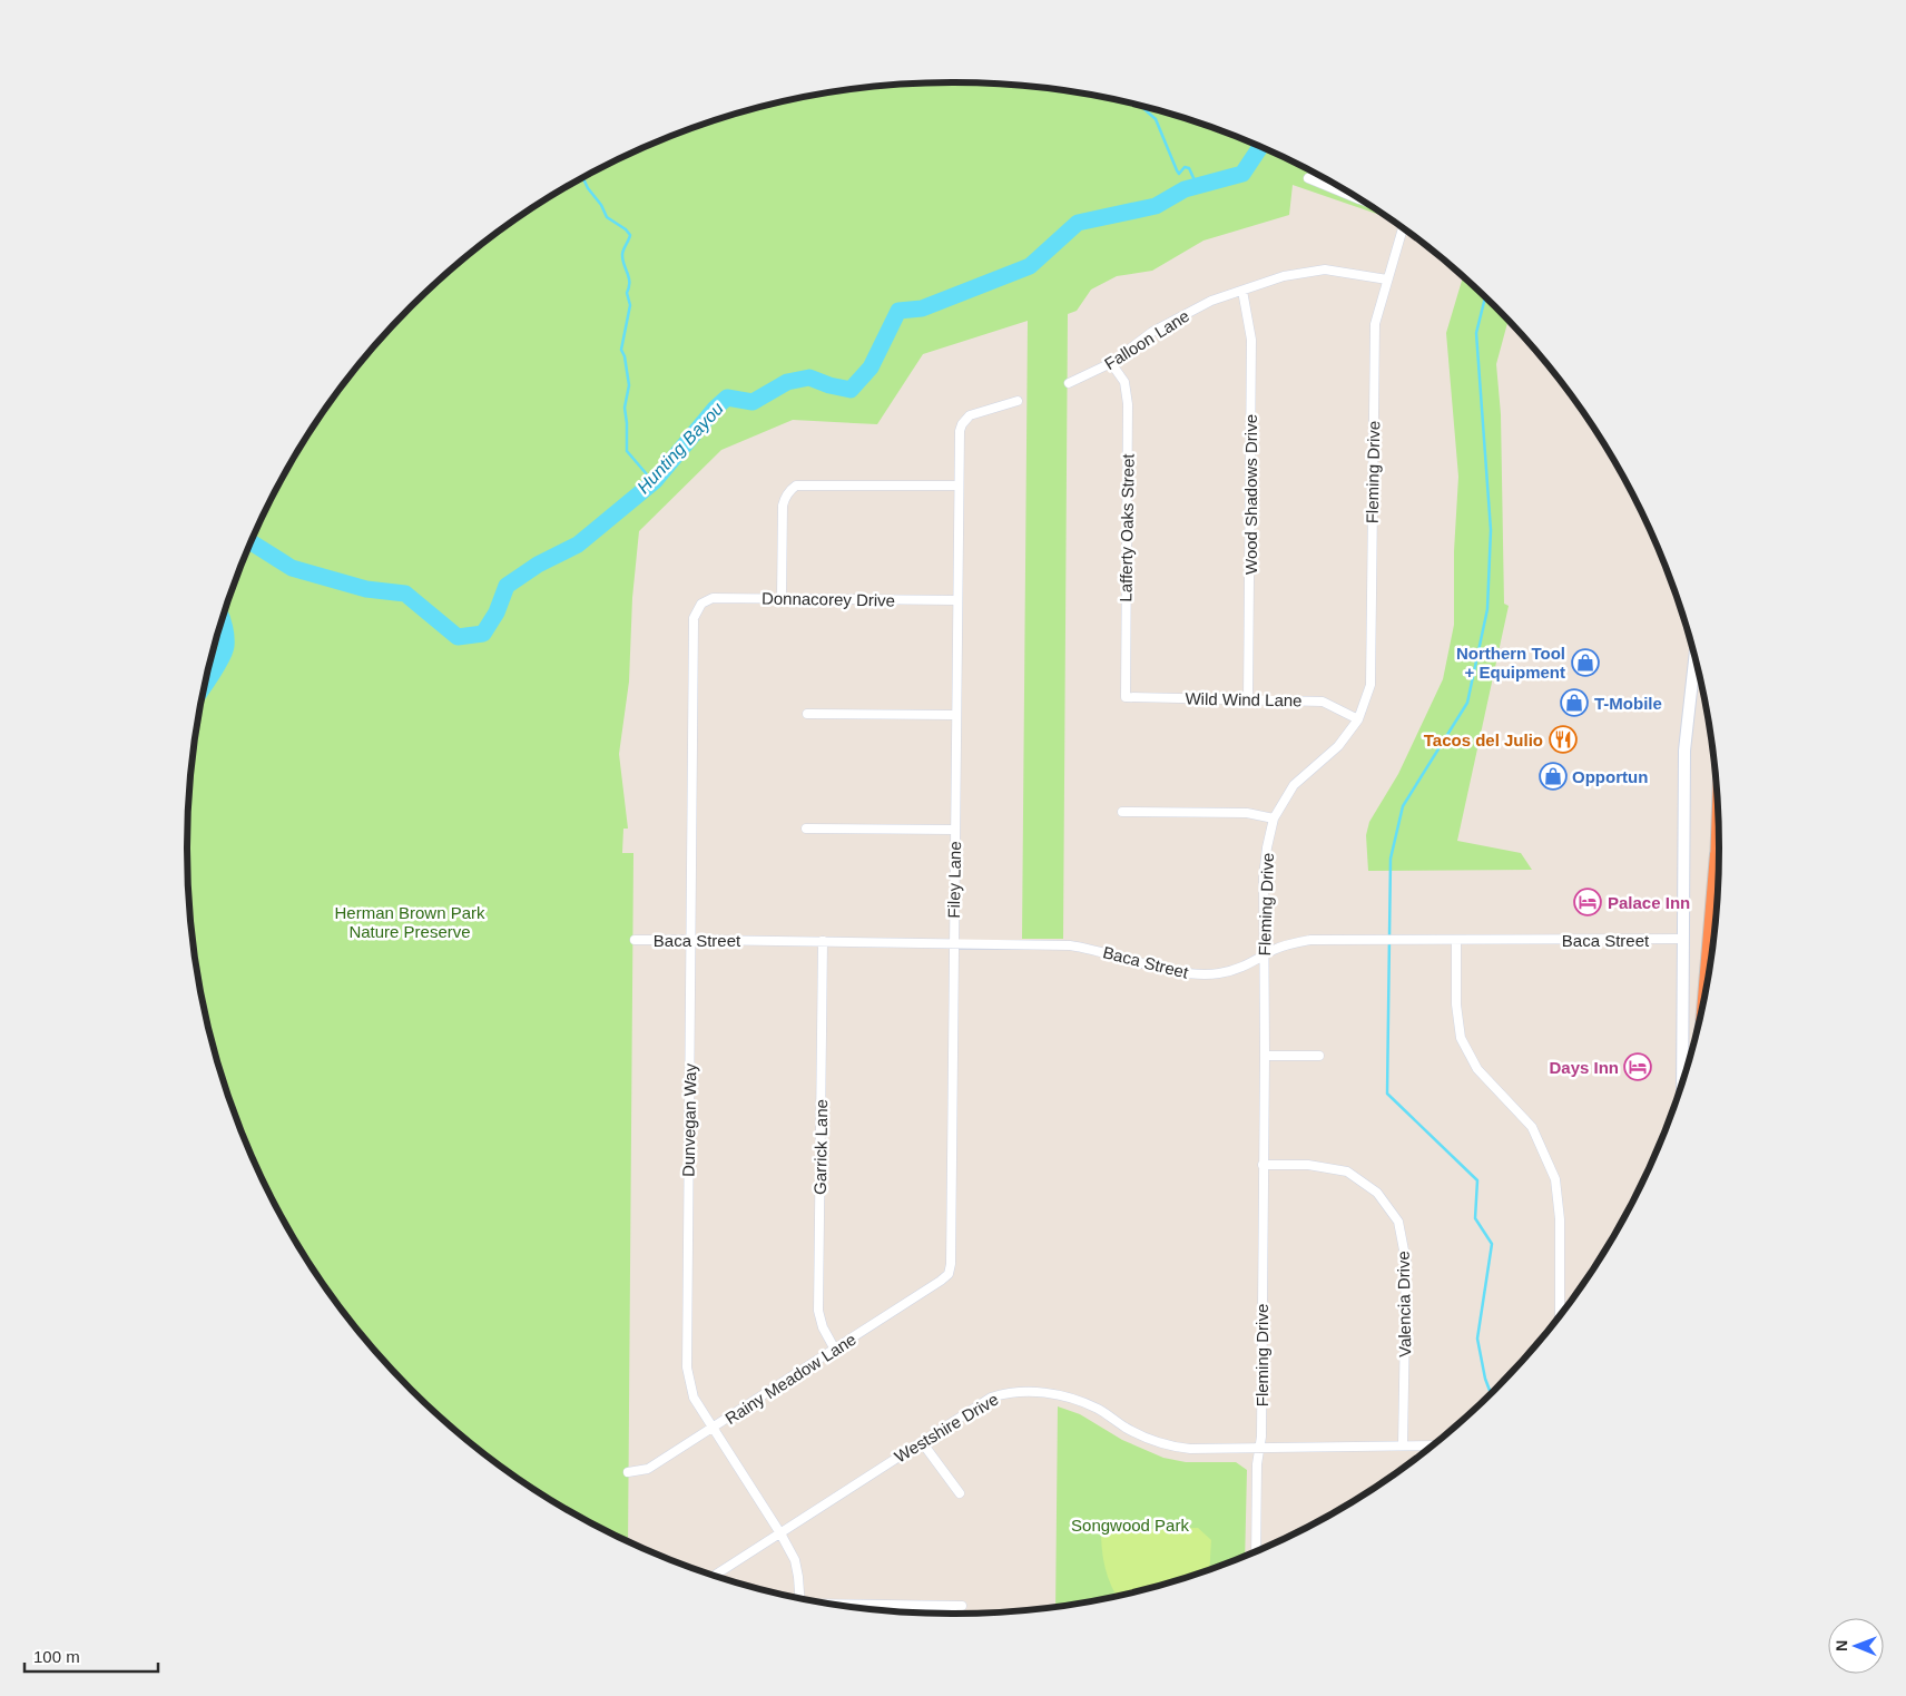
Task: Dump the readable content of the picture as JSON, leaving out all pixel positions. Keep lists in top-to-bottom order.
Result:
{
  "streets": {
    "street": [
      "Falloon Lane",
      "Fleming Drive",
      "Wood Shadows Drive",
      "Lafferty Oaks Street",
      "Donnacorey Drive",
      "Wild Wind Lane",
      "Filey Lane",
      "Baca Street",
      "Dunvegan Way",
      "Garrick Lane",
      "Valencia Drive",
      "Rainy Meadow Lane",
      "Westshire Drive"
    ]
  },
  "crossings": [
    ["Falloon Lane", "Fleming Drive"],
    ["Falloon Lane", "Wood Shadows Drive"],
    ["Falloon Lane", "Lafferty Oaks Street"],
    ["Fleming Drive", "Wild Wind Lane"],
    ["Fleming Drive", "Baca Street"],
    ["Fleming Drive", "Valencia Drive"],
    ["Fleming Drive", "Westshire Drive"],
    ["Wood Shadows Drive", "Wild Wind Lane"],
    ["Lafferty Oaks Street", "Wild Wind Lane"],
    ["Donnacorey Drive", "Filey Lane"],
    ["Donnacorey Drive", "Dunvegan Way"],
    ["Filey Lane", "Baca Street"],
    ["Filey Lane", "Rainy Meadow Lane"],
    ["Baca Street", "Dunvegan Way"],
    ["Baca Street", "Garrick Lane"],
    ["Dunvegan Way", "Rainy Meadow Lane"],
    ["Dunvegan Way", "Westshire Drive"],
    ["Garrick Lane", "Rainy Meadow Lane"],
    ["Valencia Drive", "Westshire Drive"]
  ],
  "water": ["Hunting Bayou"],
  "parks": ["Herman Brown Park Nature Preserve", "Songwood Park"],
  "places": {
    "shop": ["Northern Tool + Equipment", "T-Mobile", "Opportun"],
    "restaurant": ["Tacos del Julio"],
    "hotel": ["Palace Inn", "Days Inn"]
  },
  "scale_bar": "100 m",
  "north": "left"
}
